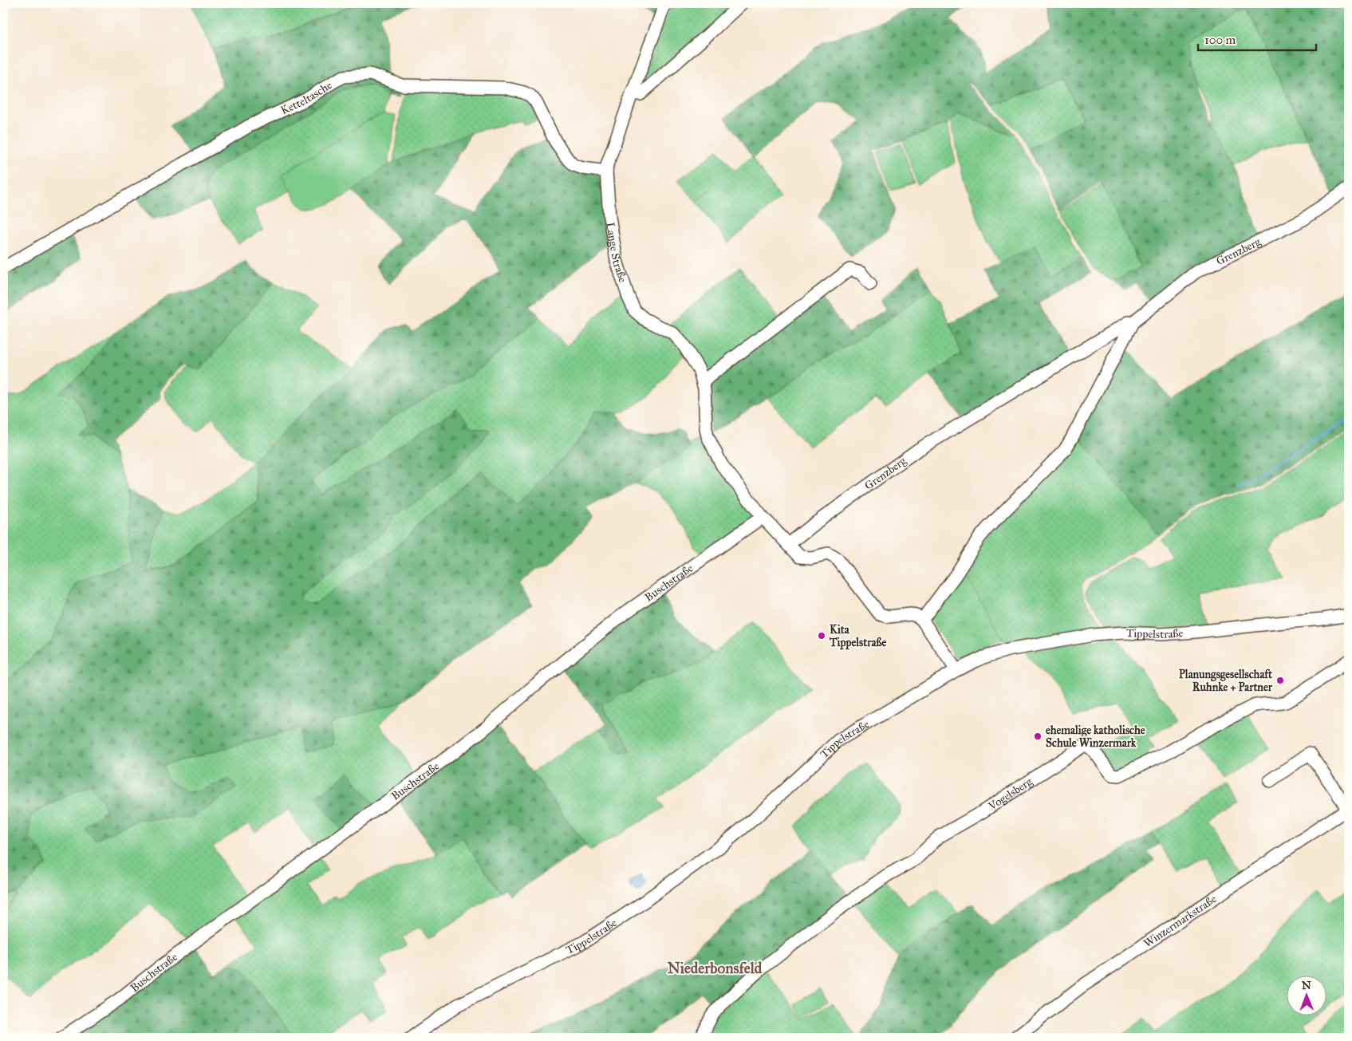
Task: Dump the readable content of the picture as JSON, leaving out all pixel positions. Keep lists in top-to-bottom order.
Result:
{
  "streets": {
    "street": [
      "Ketteltasche",
      "Grenzberg",
      "Lange Straße",
      "Buschstraße",
      "Tippelstraße",
      "Vogelsberg",
      "Winzermarkstraße"
    ]
  },
  "crossings": [
    ["Ketteltasche", "Lange Straße"],
    ["Grenzberg", "Lange Straße"],
    ["Lange Straße", "Buschstraße"]
  ],
  "districts": ["Niederbonsfeld"],
  "places": ["Kita Tippelstraße", "Planungsgesellschaft Ruhnke + Partner", "ehemalige katholische Schule Winzermark"],
  "scale_bar": "100 m",
  "north": "top"
}
